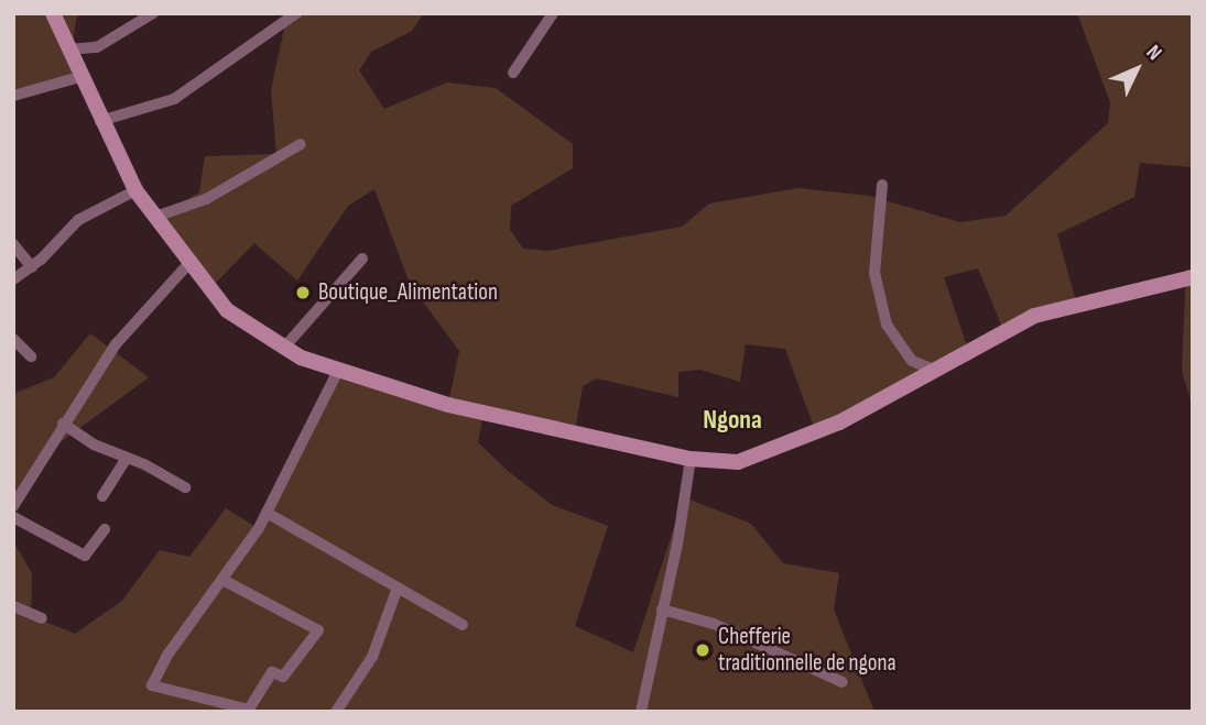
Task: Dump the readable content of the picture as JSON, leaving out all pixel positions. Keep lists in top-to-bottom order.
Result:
{
  "districts": ["Ngona"],
  "places": ["Boutique_Alimentation", "Chefferie traditionnelle de ngona"],
  "north": "top right"
}
